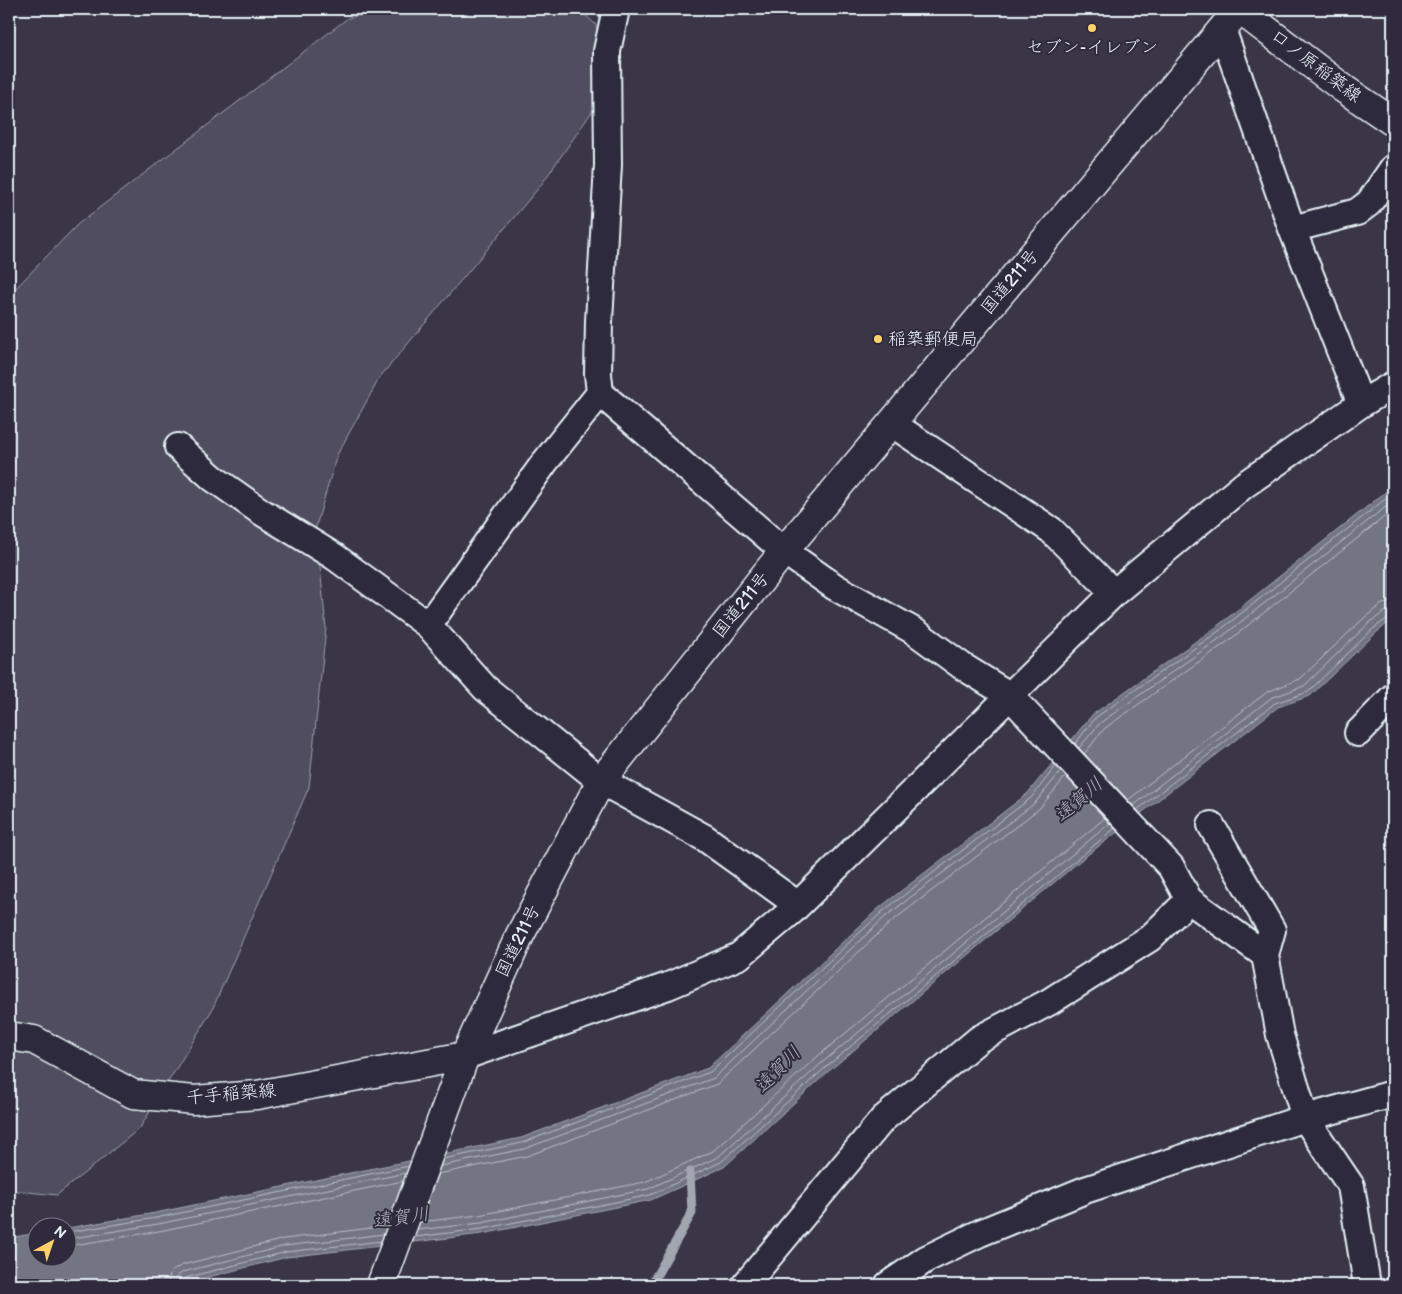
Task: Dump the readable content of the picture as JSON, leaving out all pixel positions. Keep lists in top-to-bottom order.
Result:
{
  "streets": {
    "main road": ["口ノ原稲築線", "国道211号", "千手稲築線"]
  },
  "crossings": [
    ["口ノ原稲築線", "国道211号"],
    ["国道211号", "千手稲築線"]
  ],
  "water": ["遠賀川"],
  "places": ["セブン-イレブン", "稲築郵便局"],
  "north": "top right"
}
